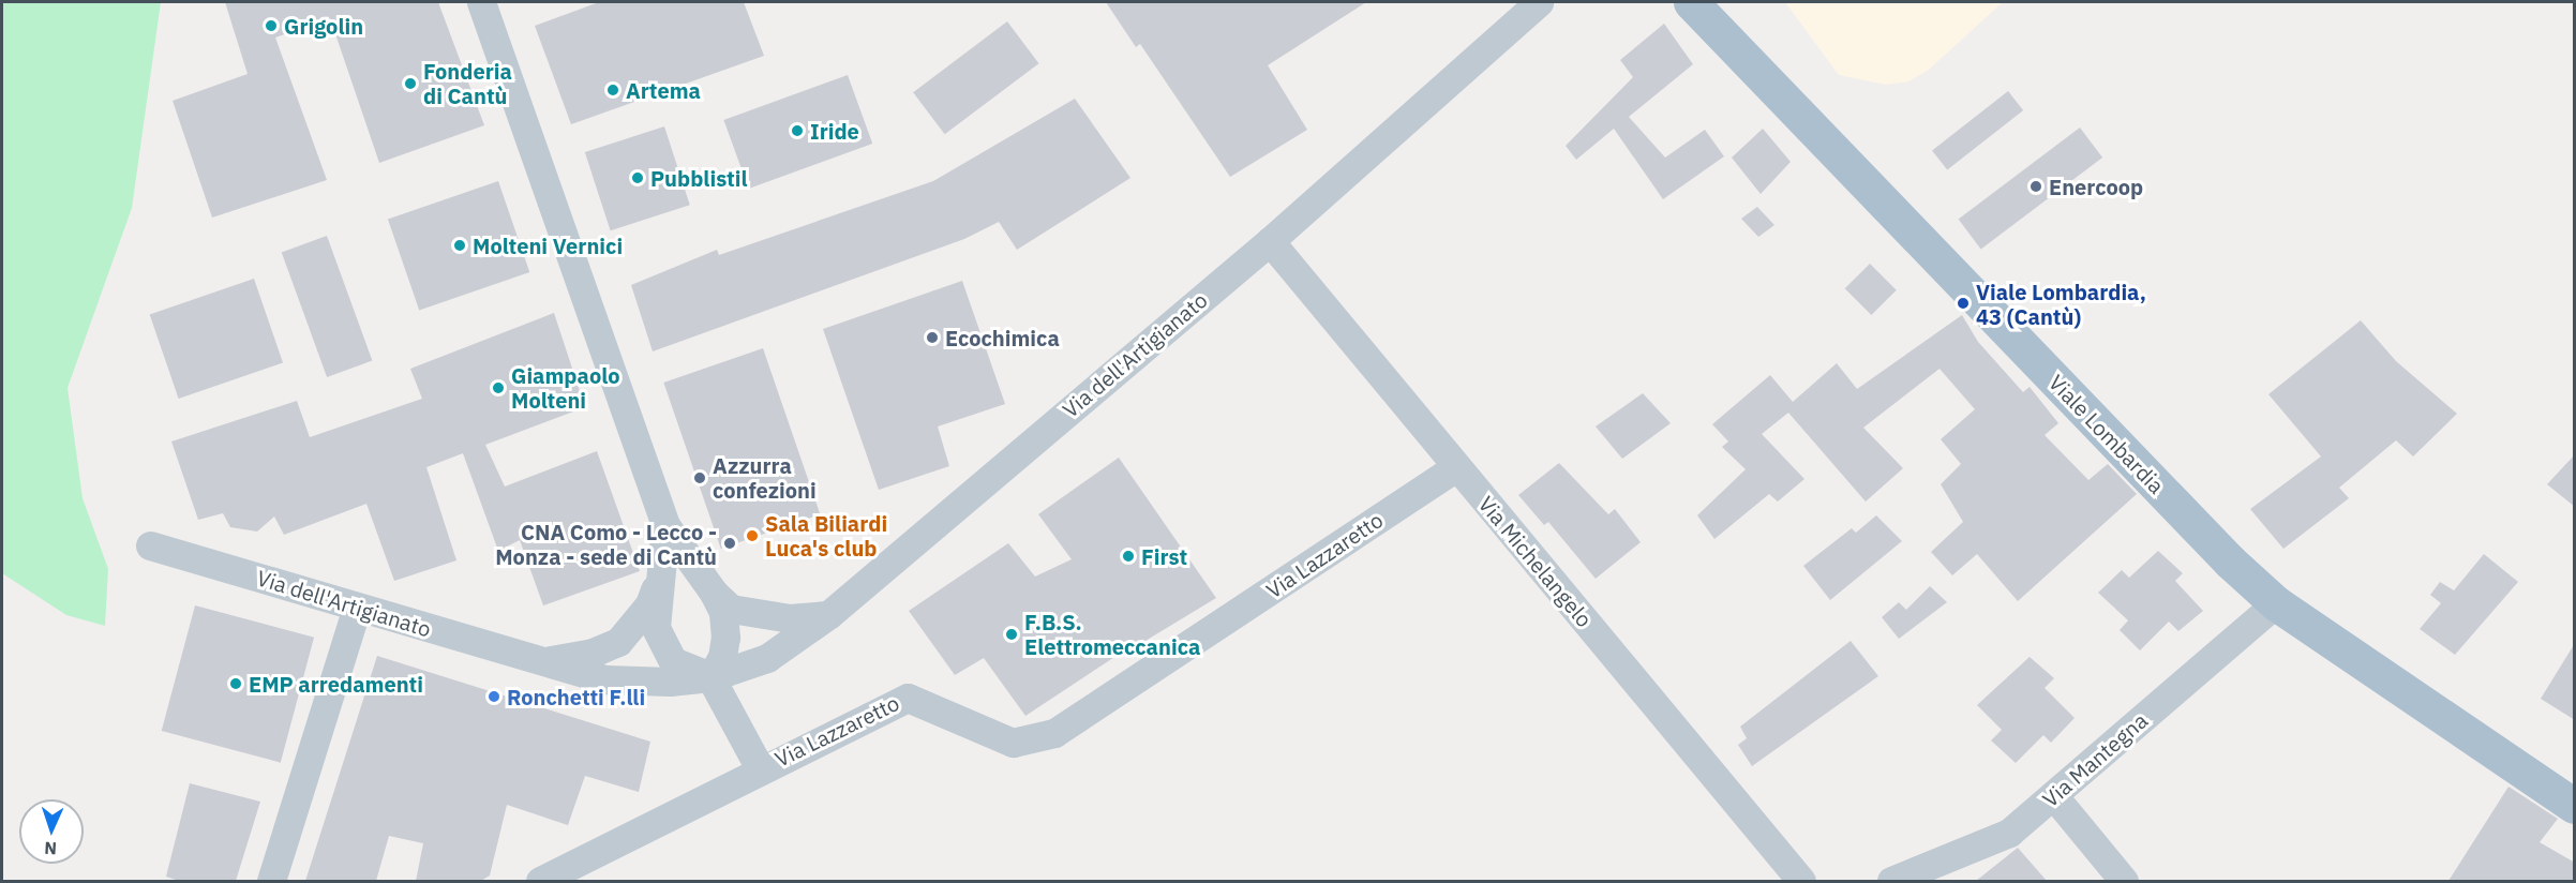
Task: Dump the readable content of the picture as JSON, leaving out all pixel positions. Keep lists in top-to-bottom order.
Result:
{
  "streets": {
    "main road": ["Viale Lombardia"],
    "street": [
      "Via dell'Artigianato",
      "Via Lazzaretto",
      "Via Michelangelo",
      "Via Mantegna"
    ]
  },
  "crossings": [
    ["Via dell'Artigianato", "Via Michelangelo"],
    ["Viale Lombardia", "Via Mantegna"],
    ["Via Lazzaretto", "Via Michelangelo"]
  ],
  "places": [
    "Grigolin",
    "Fonderia di Cantù",
    "Artema",
    "Iride",
    "Pubblistil",
    "Enercoop",
    "Molteni Vernici",
    "Viale Lombardia, 43 (Cantù)",
    "Ecochimica",
    "Giampaolo Molteni",
    "Azzurra confezioni",
    "Sala Biliardi Luca's club",
    "CNA Como - Lecco - Monza - sede di Cantù",
    "First",
    "F.B.S. Elettromeccanica",
    "EMP arredamenti",
    "Ronchetti F.lli"
  ],
  "north": "bottom"
}
